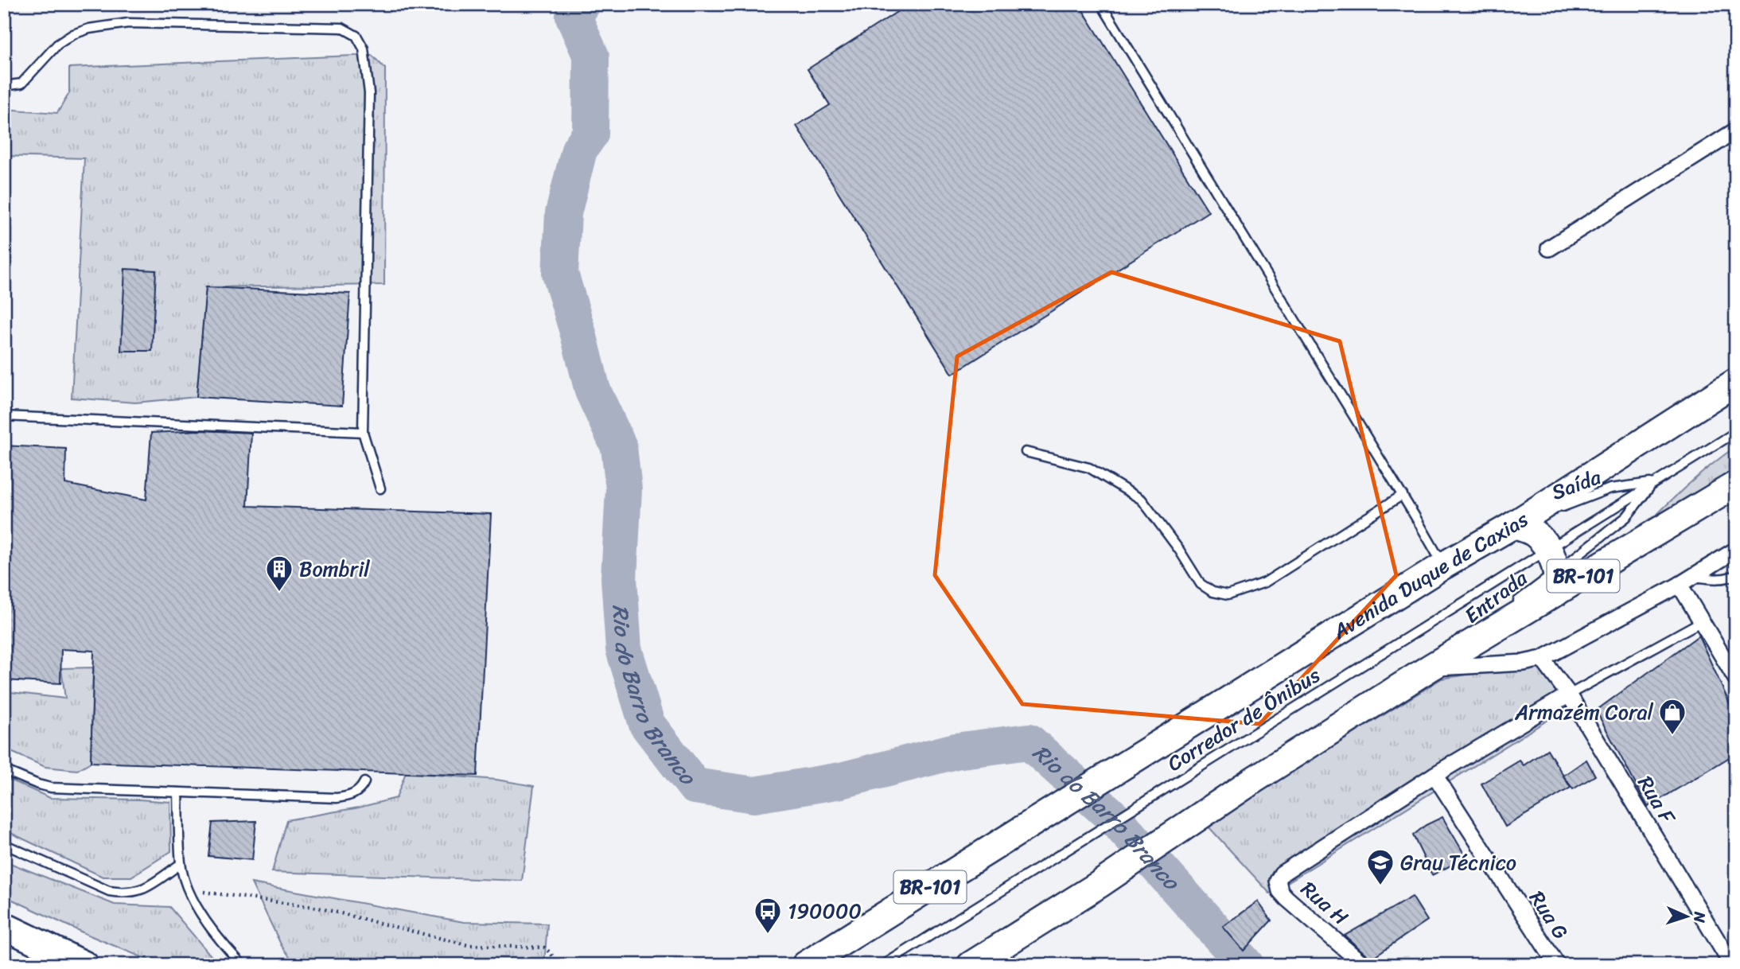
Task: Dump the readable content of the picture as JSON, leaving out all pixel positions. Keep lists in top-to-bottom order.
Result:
{
  "streets": {
    "highway": ["Avenida Duque de Caxias", "BR-101"],
    "street": ["Rua F", "Rua H", "Rua G"],
    "lane": ["Saída", "Entrada", "Corredor de Ônibus"]
  },
  "crossings": [
    ["Saída", "Avenida Duque de Caxias"],
    ["Saída", "Entrada"],
    ["Saída", "Corredor de Ônibus"],
    ["BR-101", "Entrada"],
    ["BR-101", "Corredor de Ônibus"],
    ["BR-101", "Rua F"],
    ["Entrada", "Corredor de Ônibus"],
    ["Rua H", "Rua G"]
  ],
  "water": ["Rio do Barro Branco"],
  "places": {
    "building": ["Bombril"],
    "shop": ["Armazém Coral"],
    "school or university": ["Grau Técnico"],
    "bus stop": ["190000"]
  },
  "north": "right"
}
